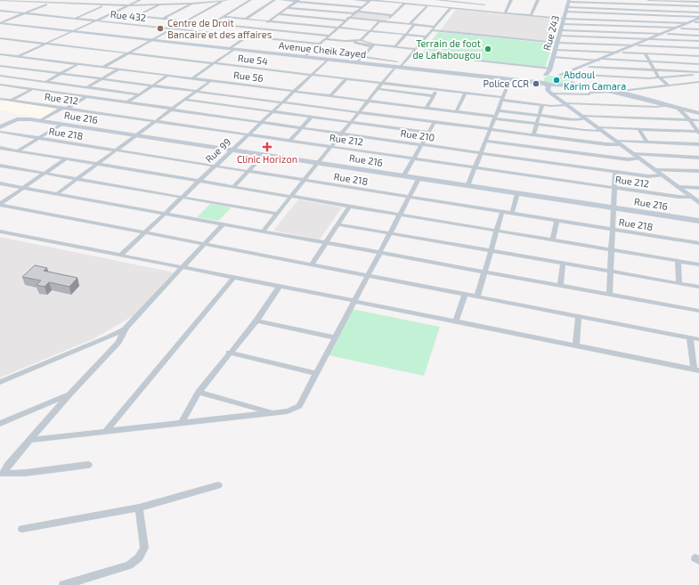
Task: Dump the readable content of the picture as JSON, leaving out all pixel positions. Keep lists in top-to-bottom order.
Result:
{
  "streets": {
    "street": [
      "Rue 432",
      "Rue 243",
      "Avenue Cheik Zayed",
      "Rue 54",
      "Rue 56",
      "Rue 212",
      "Rue 216",
      "Rue 218",
      "Rue 210",
      "Rue 99"
    ]
  },
  "crossings": [
    ["Avenue Cheik Zayed", "Rue 99"],
    ["Rue 54", "Rue 99"],
    ["Rue 56", "Rue 99"],
    ["Rue 212", "Rue 99"],
    ["Rue 216", "Rue 99"],
    ["Rue 218", "Rue 99"],
    ["Rue 210", "Rue 99"]
  ],
  "places": {
    "other": [
      "Centre de Droit Bancaire et des affaires",
      "Terrain de foot de Lafiabougou",
      "Abdoul Karim Camara",
      "Police CCR"
    ],
    "health": ["Clinic Horizon"]
  }
}
